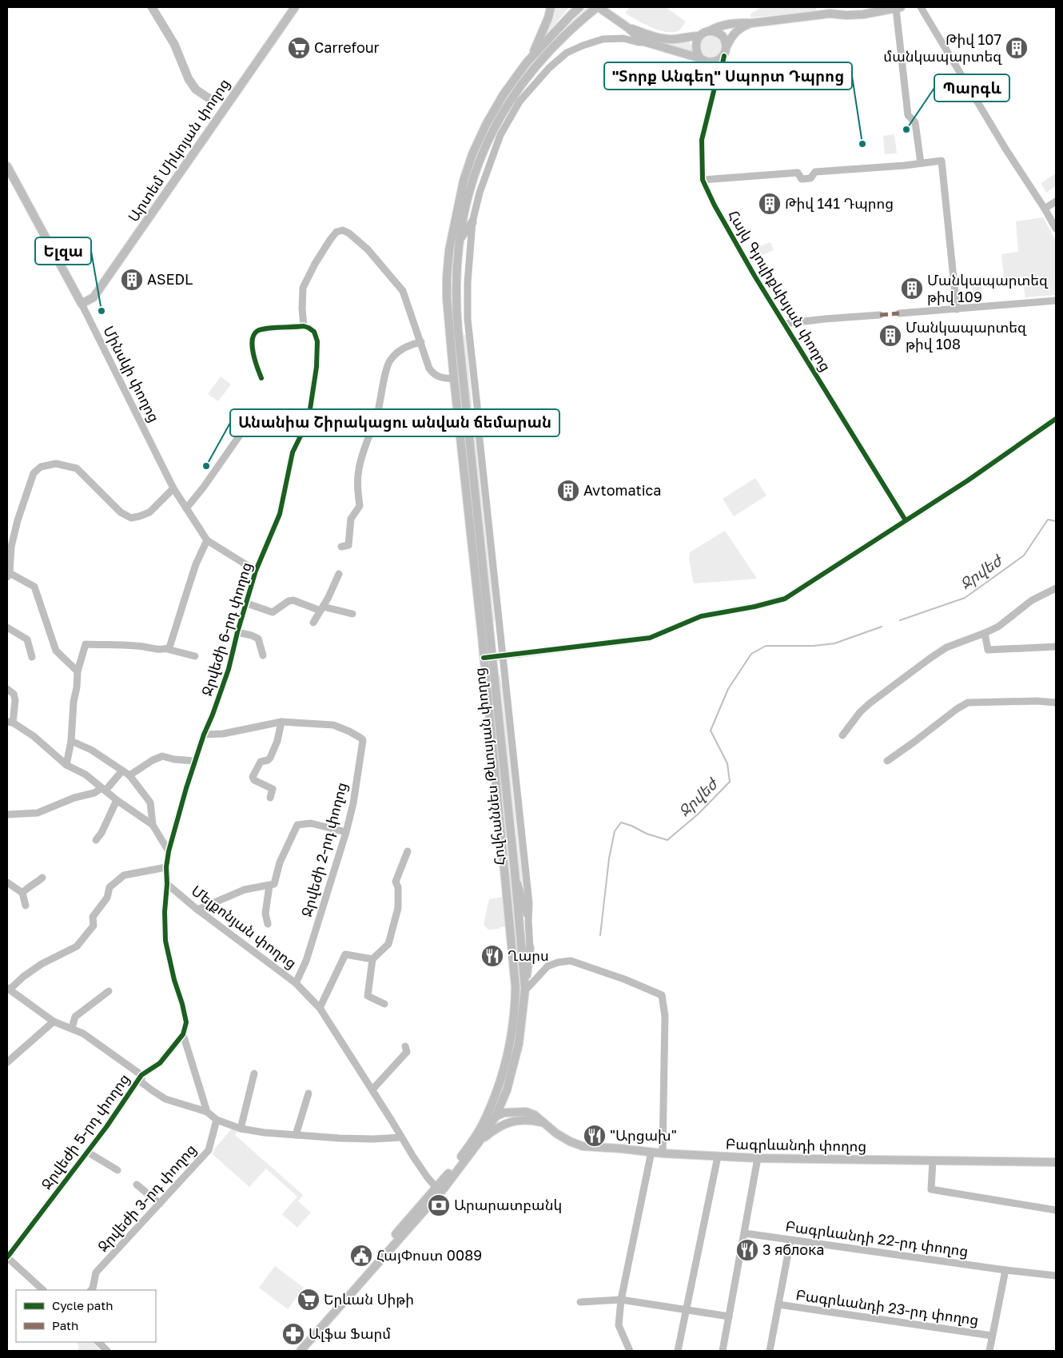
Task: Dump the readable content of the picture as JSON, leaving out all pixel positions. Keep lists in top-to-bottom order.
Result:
{
  "streets": {
    "main road": [
      "Արտեմ Միկոյան փողոց",
      "Մինսկի փողոց",
      "Հովհաննես Թևոսյան փողոց",
      "Բագրևանդի փողոց"
    ],
    "street": [
      "Հայկ Գյուլիքևխյան փողոց",
      "Ջրվեժի 6-րդ փողոց",
      "Ջրվեժի 2-րդ փողոց",
      "Մելքոնյան փողոց",
      "Ջրվեժի 5-րդ փողոց",
      "Ջրվեժի 3-րդ փողոց",
      "Բագրևանդի 22-րդ փողոց",
      "Բագրևանդի 23-րդ փողոց"
    ]
  },
  "crossings": [
    ["Արտեմ Միկոյան փողոց", "Մինսկի փողոց"],
    ["Ջրվեժի 6-րդ փողոց", "Ջրվեժի 2-րդ փողոց"],
    ["Հովհաննես Թևոսյան փողոց", "Մելքոնյան փողոց"],
    ["Հովհաննես Թևոսյան փողոց", "Բագրևանդի փողոց"],
    ["Ջրվեժի 2-րդ փողոց", "Մելքոնյան փողոց"]
  ],
  "water": ["Ջրվեժ"],
  "places": {
    "supermarket": ["Carrefour", "Երևան Սիթի"],
    "building": [
      "Թիվ 107 մանկապարտեզ",
      "Թիվ 141 Դպրոց",
      "ASEDL",
      "Մանկապարտեզ թիվ 109",
      "Մանկապարտեզ թիվ 108",
      "Avtomatica"
    ],
    "other": [
      "Պարգև",
      "\"Տորք Անգեղ\" Սպորտ Դպրոց",
      "Ելզա",
      "Անանիա Շիրակացու անվան ճեմարան"
    ],
    "restaurant": ["Ղարս", "\"Արցախ\"", "3 яблока"],
    "bank": ["Արարատբանկ"],
    "public building": ["ՀայՓոստ 0089"],
    "pharmacy": ["Ալֆա Ֆարմ"]
  },
  "legend": ["Cycle path", "Path"]
}
